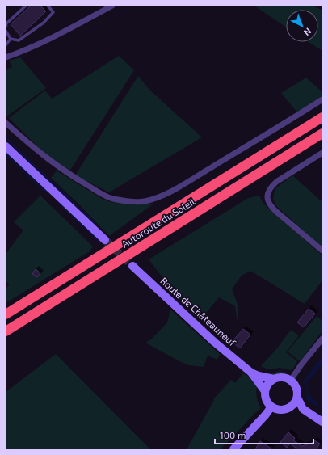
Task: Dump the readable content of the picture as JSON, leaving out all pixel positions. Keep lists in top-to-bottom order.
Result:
{
  "streets": {
    "highway": ["Autoroute du Soleil"],
    "main road": ["Route de Châteauneuf"]
  },
  "scale_bar": "100 m",
  "north": "bottom right"
}
